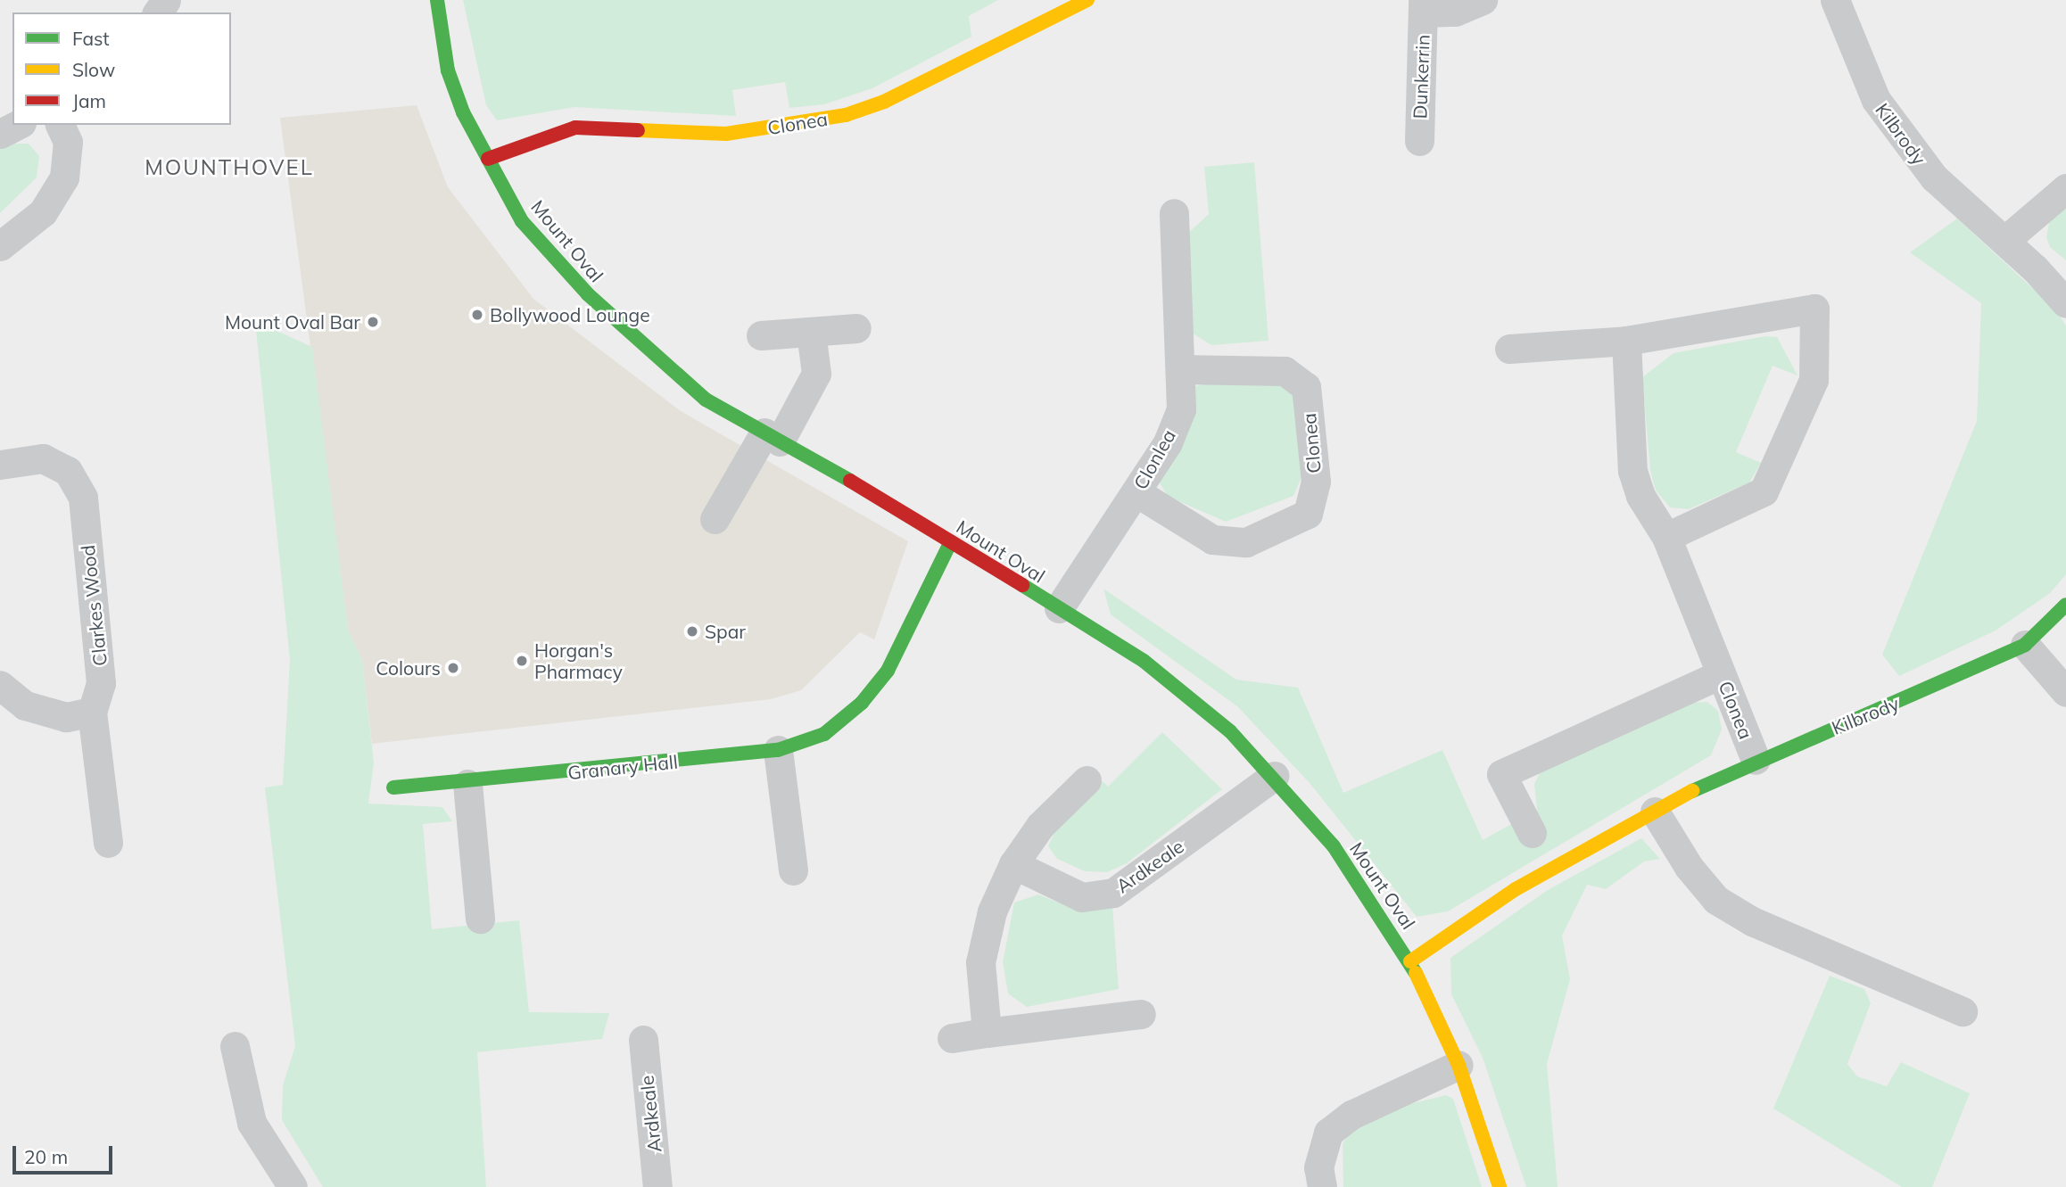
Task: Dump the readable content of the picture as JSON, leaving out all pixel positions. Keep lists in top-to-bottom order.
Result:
{
  "streets": {
    "street": [
      "Dunkerrin",
      "Clonea",
      "Kilbrody",
      "Mount Oval",
      "Clonlea",
      "Clarkes Wood",
      "Granary Hall",
      "Ardkeale"
    ]
  },
  "crossings": [
    ["Clonea", "Kilbrody"],
    ["Clonea", "Mount Oval"],
    ["Clonea", "Clonlea"],
    ["Kilbrody", "Mount Oval"],
    ["Mount Oval", "Clonlea"],
    ["Mount Oval", "Granary Hall"],
    ["Mount Oval", "Ardkeale"]
  ],
  "districts": ["MOUNTHOVEL"],
  "places": [
    "Bollywood Lounge",
    "Mount Oval Bar",
    "Spar",
    "Horgan's Pharmacy",
    "Colours"
  ],
  "legend": ["Fast", "Slow", "Jam"],
  "scale_bar": "20 m"
}
